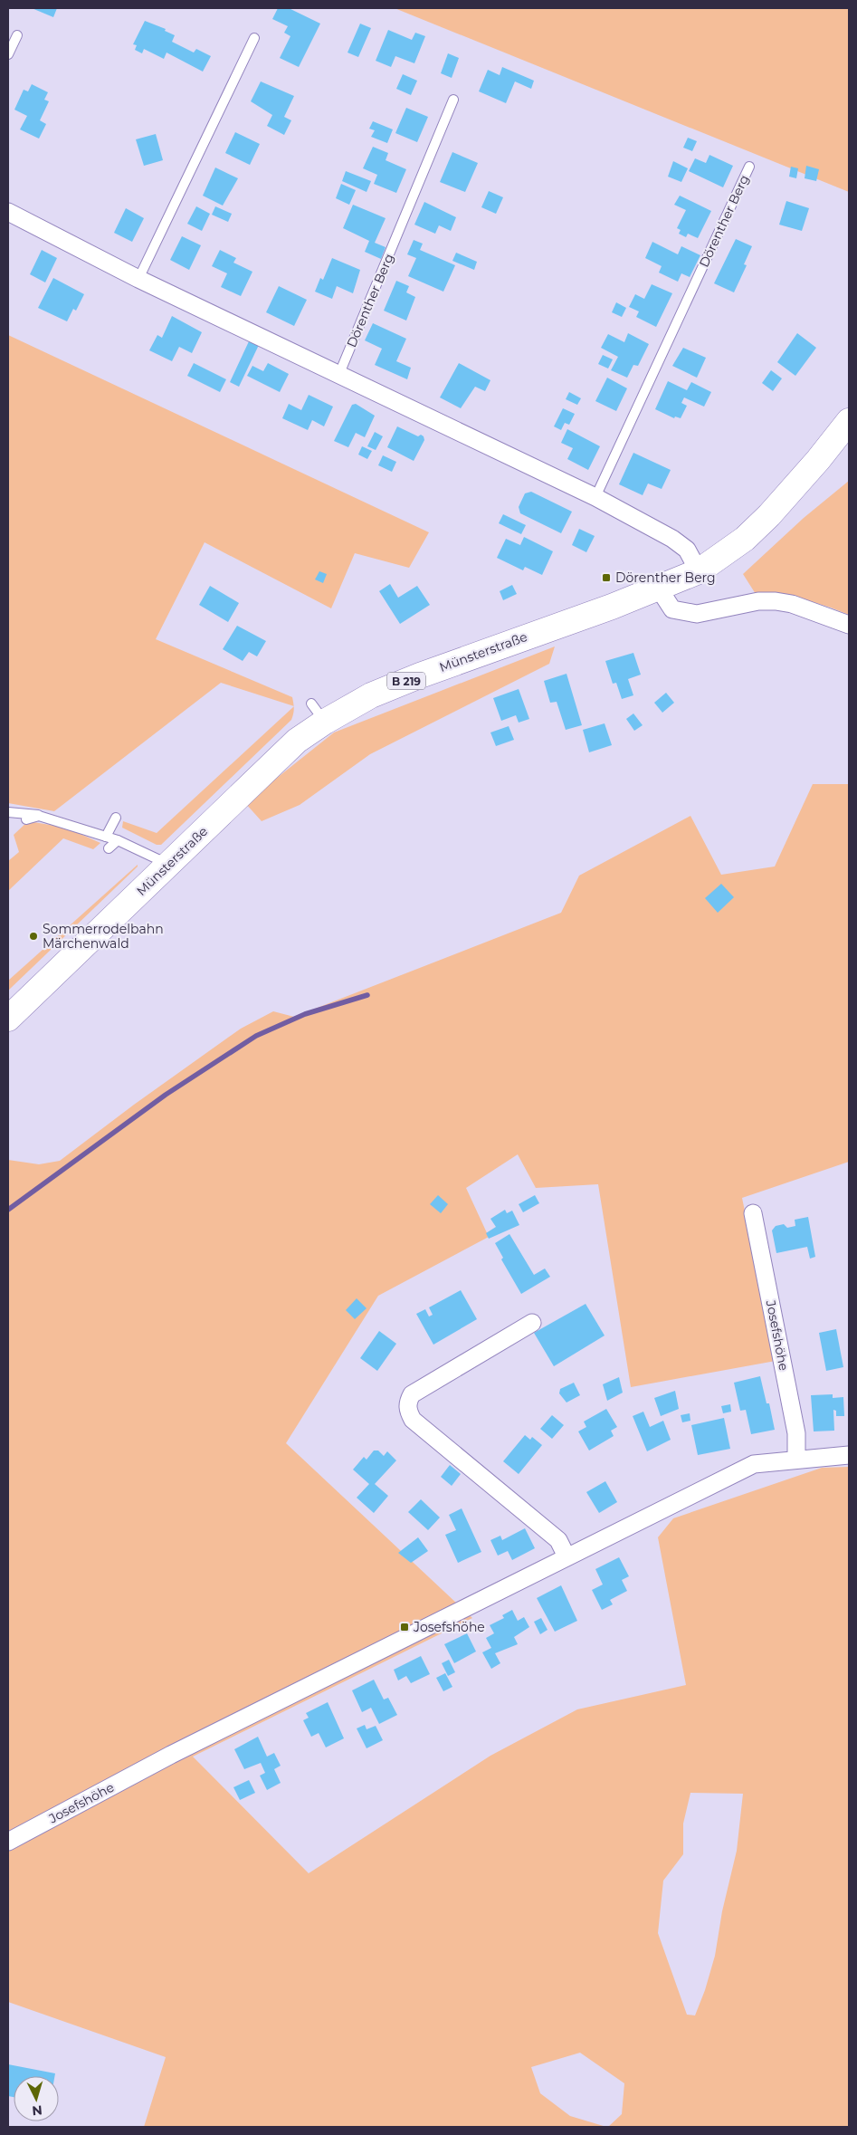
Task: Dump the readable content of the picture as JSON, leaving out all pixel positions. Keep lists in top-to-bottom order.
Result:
{
  "streets": {
    "main road": ["Münsterstraße", "B 219"],
    "street": ["Josefshöhe"],
    "lane": ["Dörenther Berg"]
  },
  "places": {
    "transit": ["Dörenther Berg", "Josefshöhe"],
    "other": ["Sommerrodelbahn Märchenwald"]
  },
  "north": "bottom"
}
